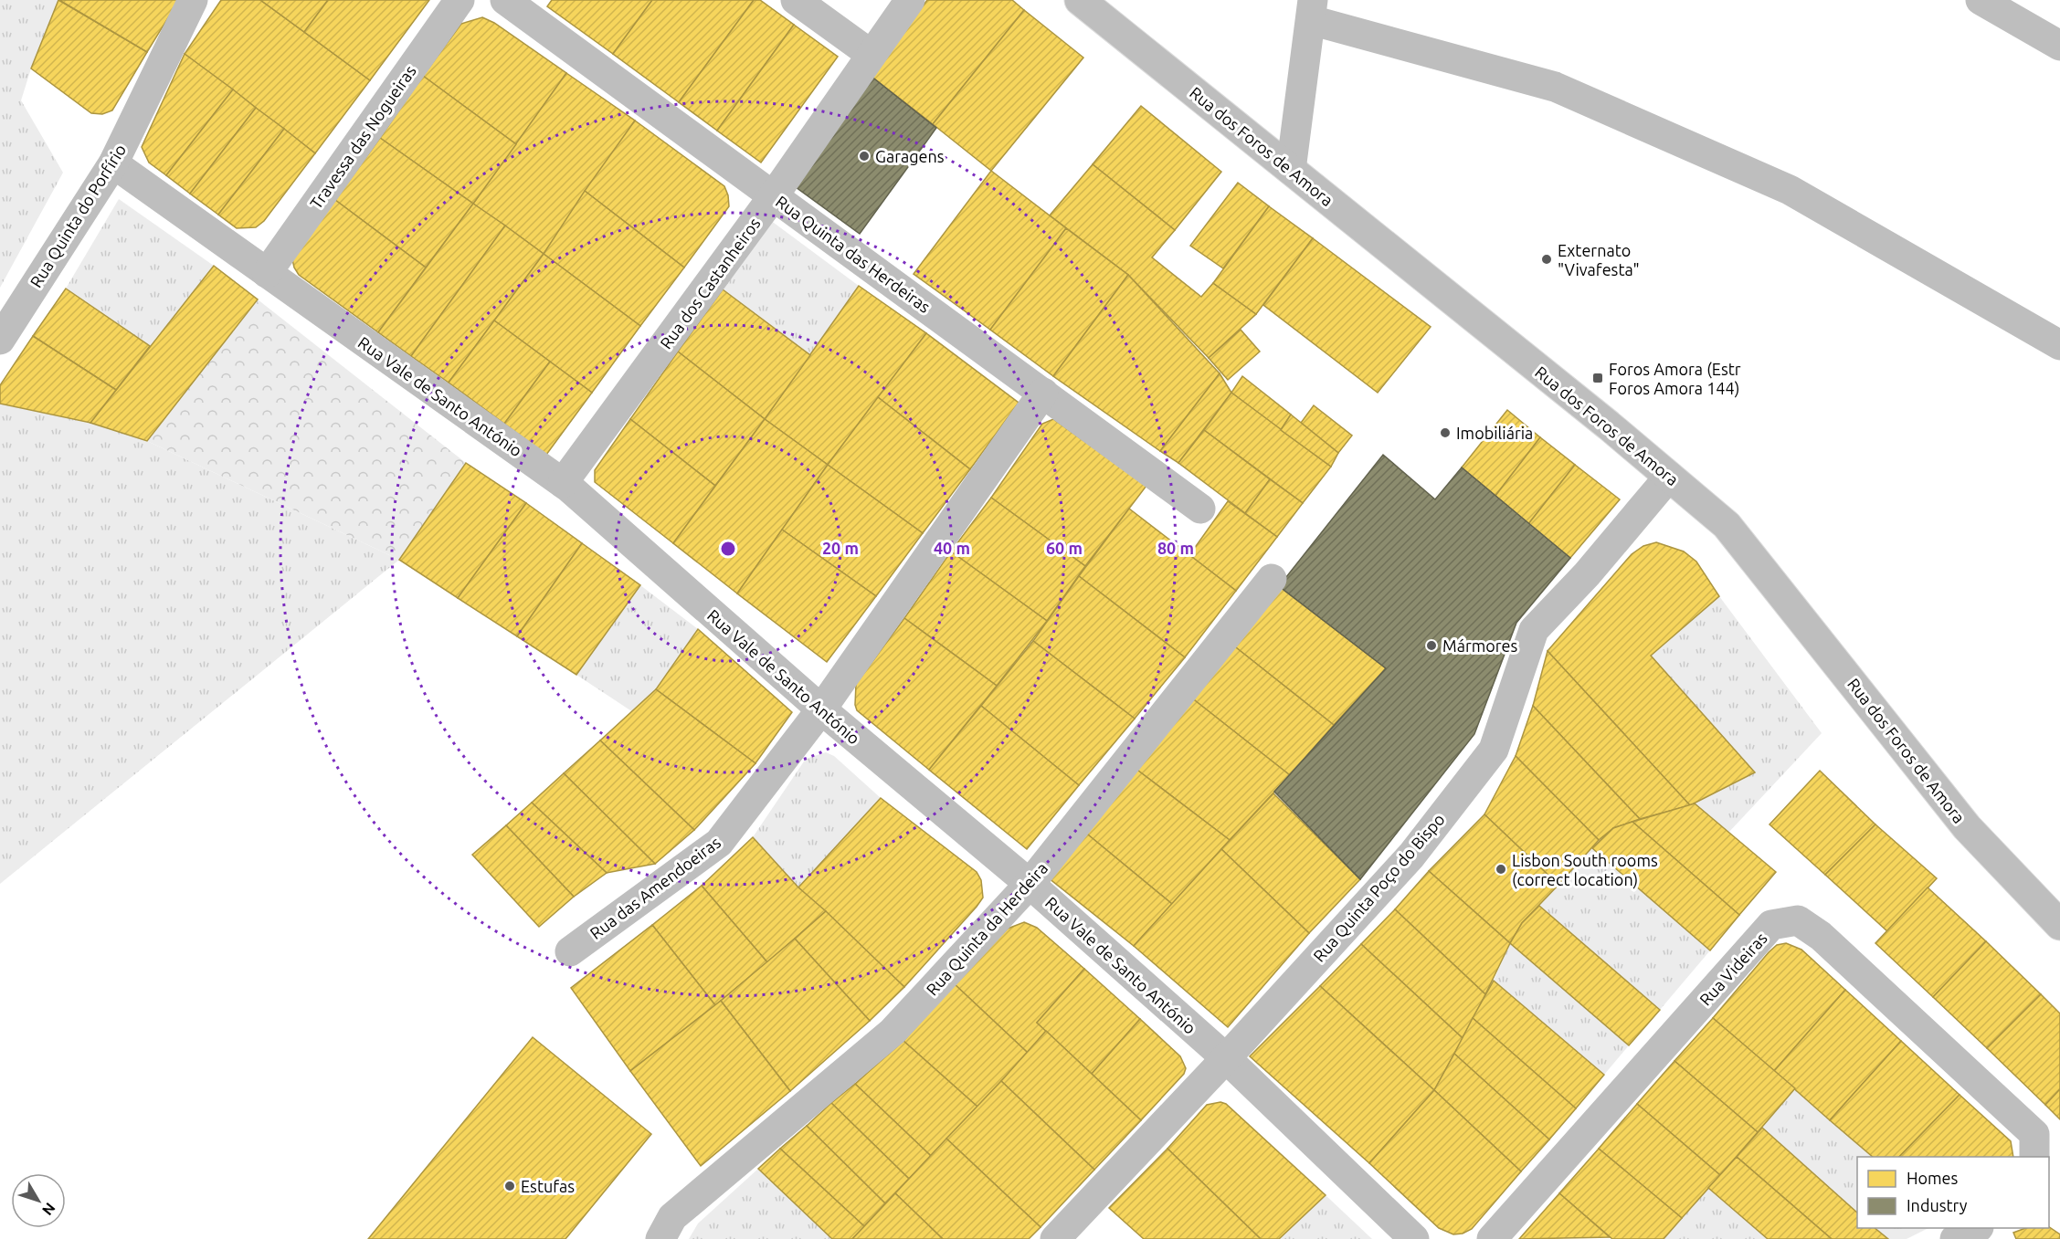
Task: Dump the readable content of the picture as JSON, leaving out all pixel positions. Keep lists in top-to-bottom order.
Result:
{
  "streets": {
    "street": [
      "Travessa das Nogueiras",
      "Rua dos Foros de Amora",
      "Rua Quinta do Porfírio",
      "Rua Quinta das Herdeiras",
      "Rua dos Castanheiros",
      "Rua Vale de Santo António",
      "Rua das Amendoeiras",
      "Rua Quinta Poço do Bispo",
      "Rua Quinta da Herdeira",
      "Rua Videiras"
    ]
  },
  "crossings": [
    ["Travessa das Nogueiras", "Rua Vale de Santo António"],
    ["Rua dos Foros de Amora", "Rua Quinta Poço do Bispo"],
    ["Rua Quinta do Porfírio", "Rua Vale de Santo António"],
    ["Rua Quinta das Herdeiras", "Rua dos Castanheiros"],
    ["Rua Quinta das Herdeiras", "Rua das Amendoeiras"],
    ["Rua dos Castanheiros", "Rua Vale de Santo António"],
    ["Rua Vale de Santo António", "Rua das Amendoeiras"],
    ["Rua Vale de Santo António", "Rua Quinta Poço do Bispo"],
    ["Rua Vale de Santo António", "Rua Quinta da Herdeira"]
  ],
  "places": {
    "other": [
      "Garagens",
      "Externato \"Vivafesta\"",
      "Imobiliária",
      "Mármores",
      "Lisbon South rooms (correct location)",
      "Estufas"
    ],
    "transit": ["Foros Amora (Estr Foros Amora 144)"]
  },
  "legend": ["Homes", "Industry"],
  "north": "bottom right",
  "rings": [
    "20 m",
    "40 m",
    "60 m",
    "80 m"
  ]
}
